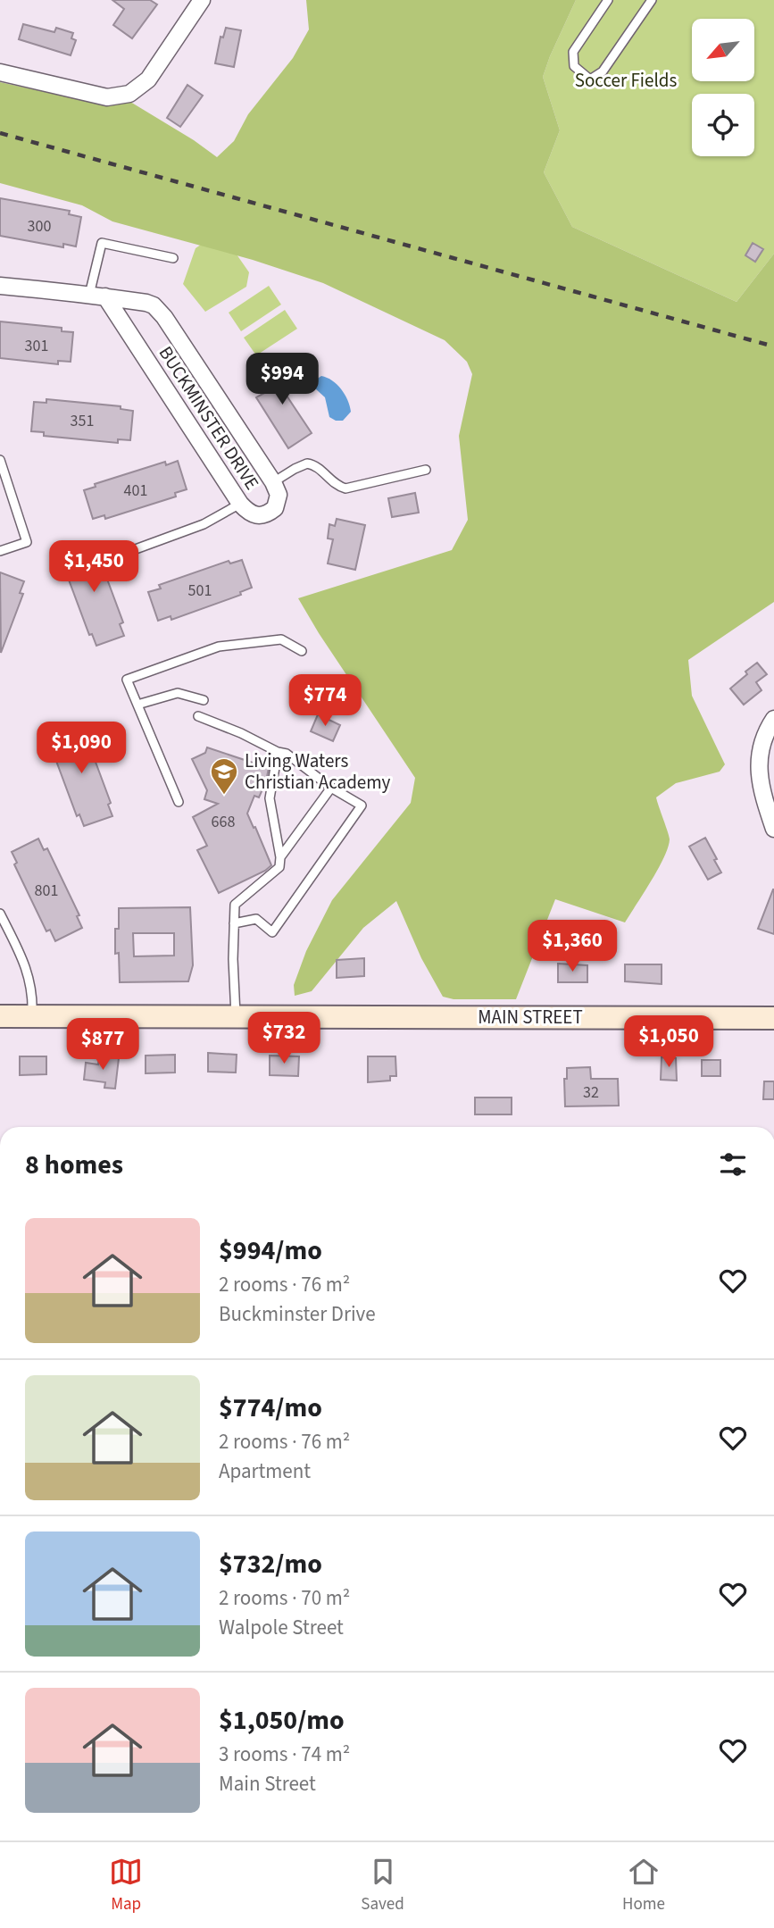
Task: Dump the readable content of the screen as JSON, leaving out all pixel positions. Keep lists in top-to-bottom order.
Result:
{
  "streets": {
    "main road": ["MAIN STREET"],
    "street": ["BUCKMINSTER DRIVE"]
  },
  "parks": ["Soccer Fields"],
  "places": {
    "school or university": ["Living Waters Christian Academy"]
  },
  "house_numbers": [
    "300",
    "301",
    "351",
    "401",
    "501",
    "668",
    "801",
    "32"
  ],
  "north": "bottom left",
  "page": {
    "price": [
      "$994",
      "$1,450",
      "$774",
      "$1,090",
      "$1,360",
      "$732",
      "$1,050",
      "$877"
    ],
    "heading": "8 homes",
    "list": [
      {
        "name": "$994/mo",
        "note": "2 rooms · 76 m² · Buckminster Drive"
      },
      {
        "name": "$774/mo",
        "note": "2 rooms · 76 m² · Apartment"
      },
      {
        "name": "$732/mo",
        "note": "2 rooms · 70 m² · Walpole Street"
      },
      {
        "name": "$1,050/mo",
        "note": "3 rooms · 74 m² · Main Street"
      }
    ],
    "tabs": ["Map", "Saved", "Home"]
  }
}
